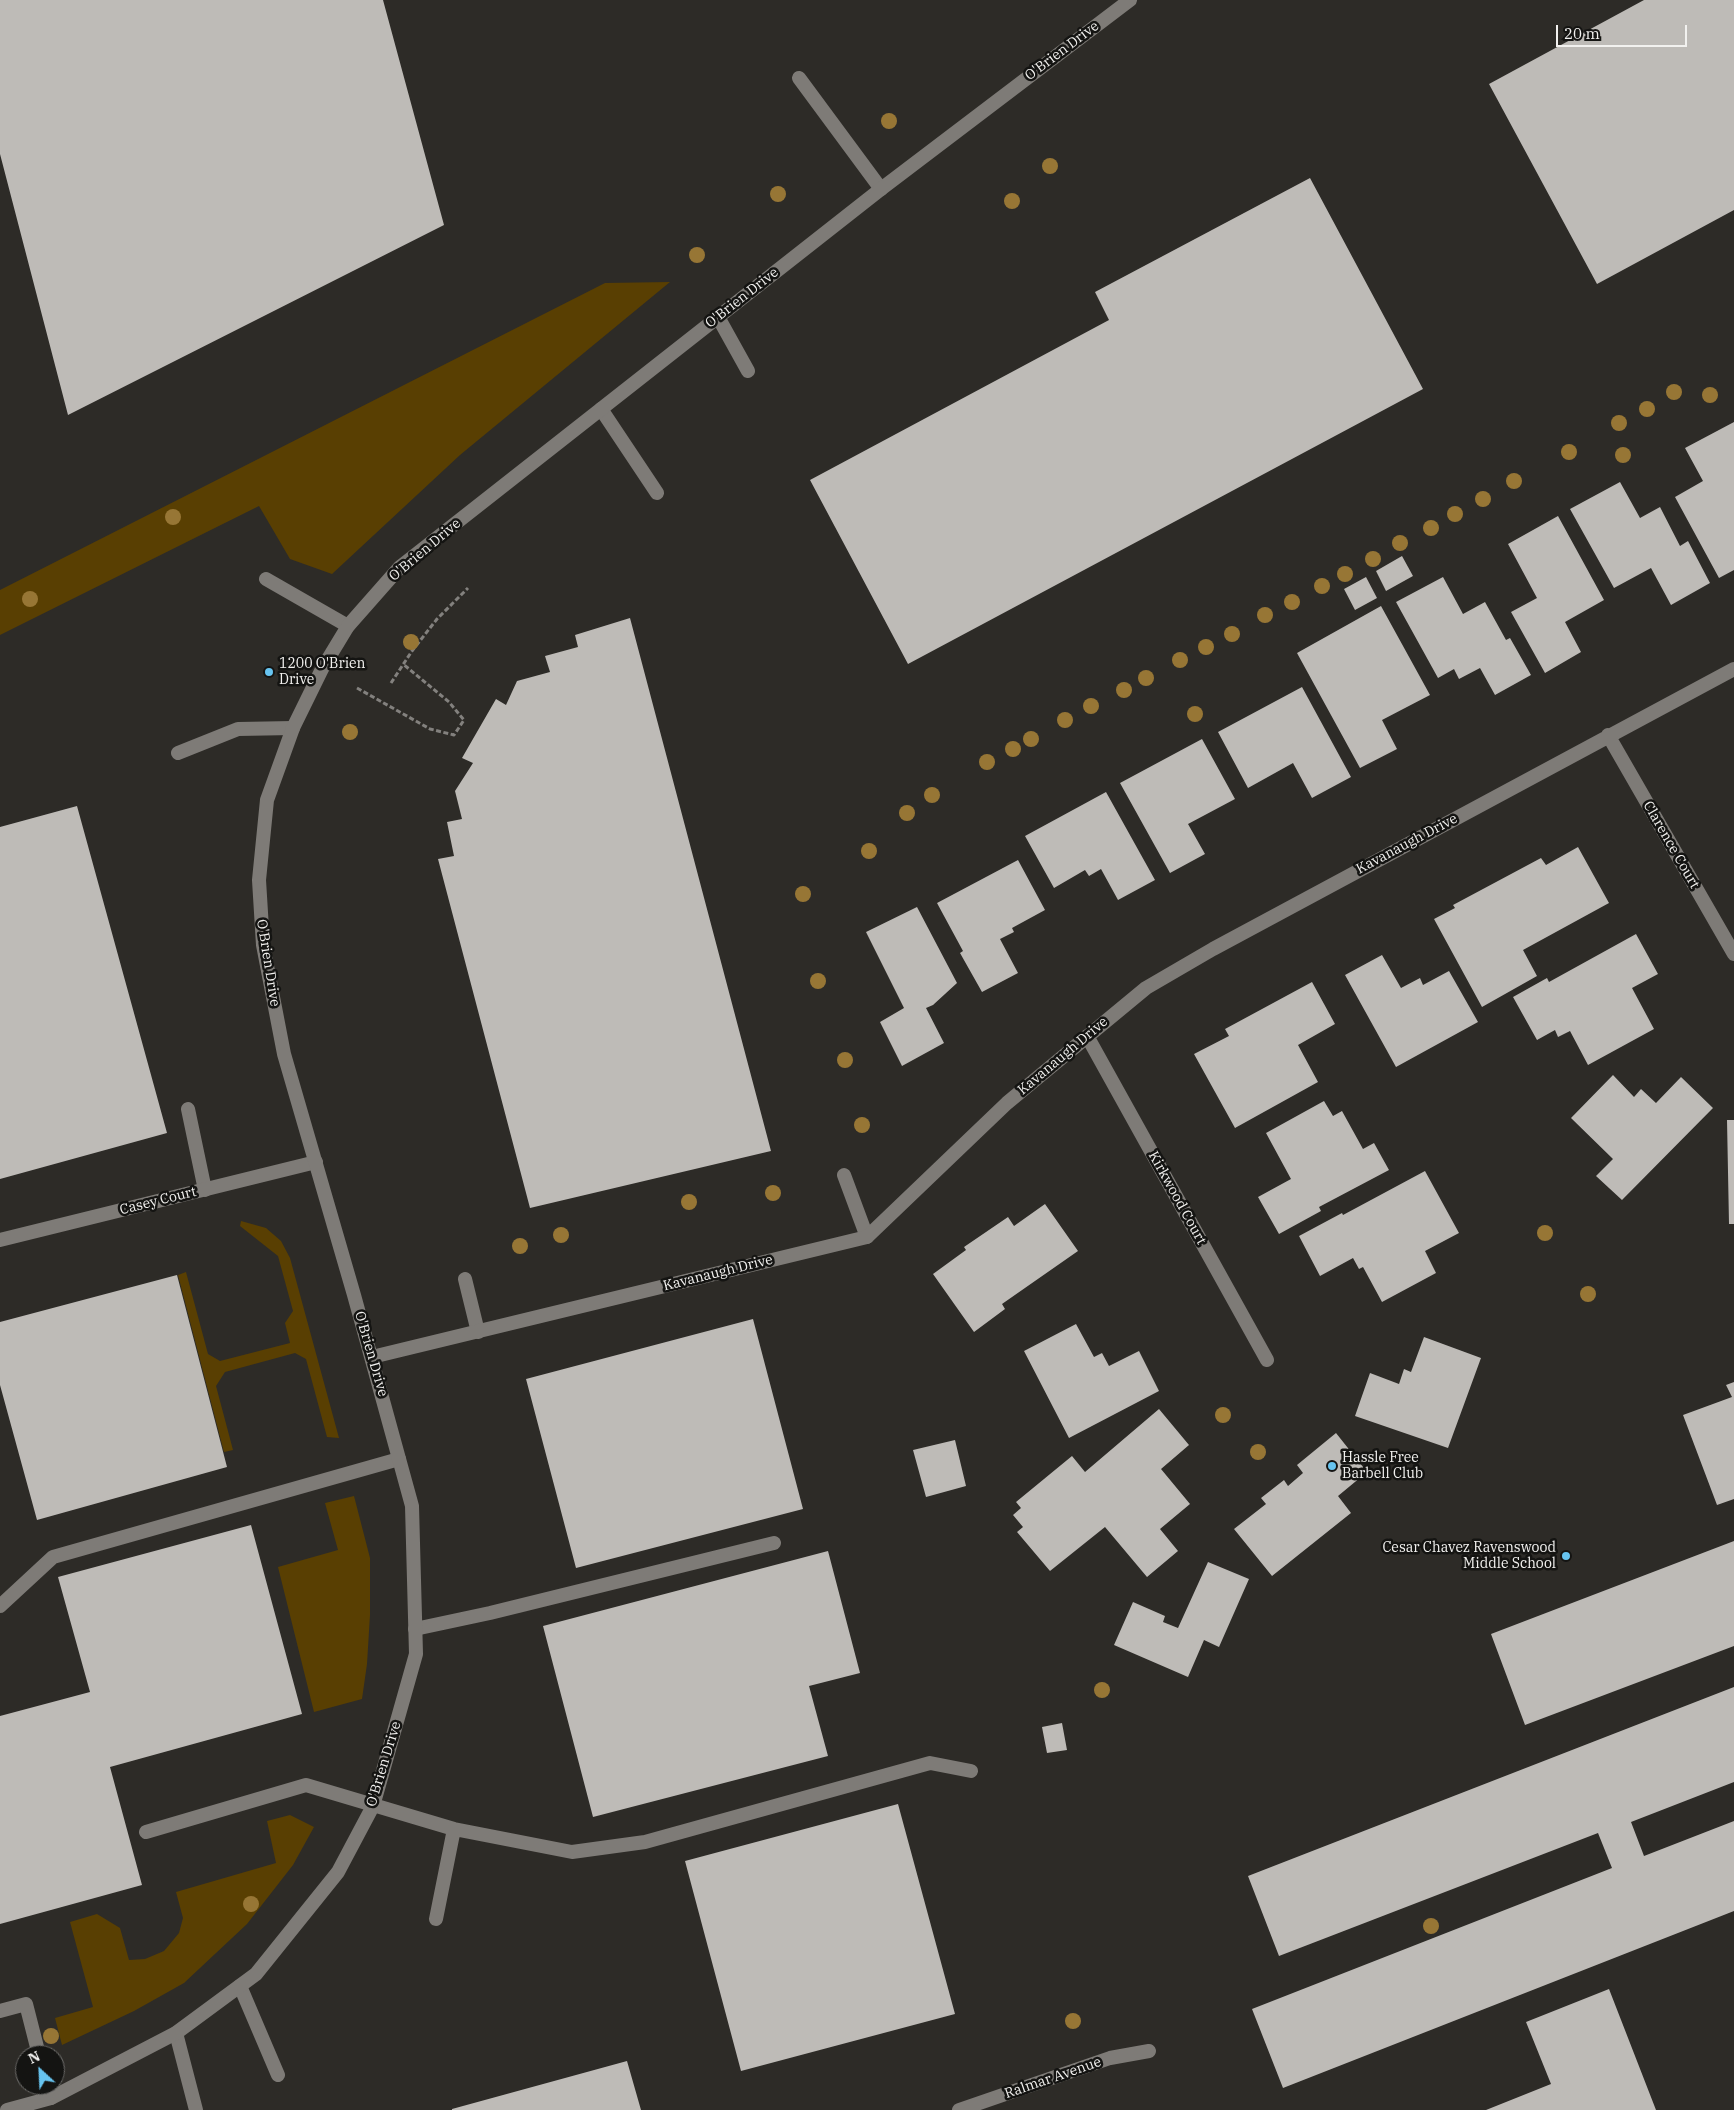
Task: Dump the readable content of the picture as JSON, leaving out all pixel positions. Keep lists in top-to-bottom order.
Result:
{
  "streets": {
    "street": [
      "O'Brien Drive",
      "Kavanaugh Drive",
      "Clarence Court",
      "Kirkwood Court",
      "Casey Court",
      "Ralmar Avenue"
    ]
  },
  "crossings": [
    ["O'Brien Drive", "Kavanaugh Drive"],
    ["O'Brien Drive", "Casey Court"],
    ["Kavanaugh Drive", "Clarence Court"],
    ["Kavanaugh Drive", "Kirkwood Court"]
  ],
  "places": ["1200 O'Brien Drive", "Hassle Free Barbell Club", "Cesar Chavez Ravenswood Middle School"],
  "scale_bar": "20 m",
  "north": "top left"
}
